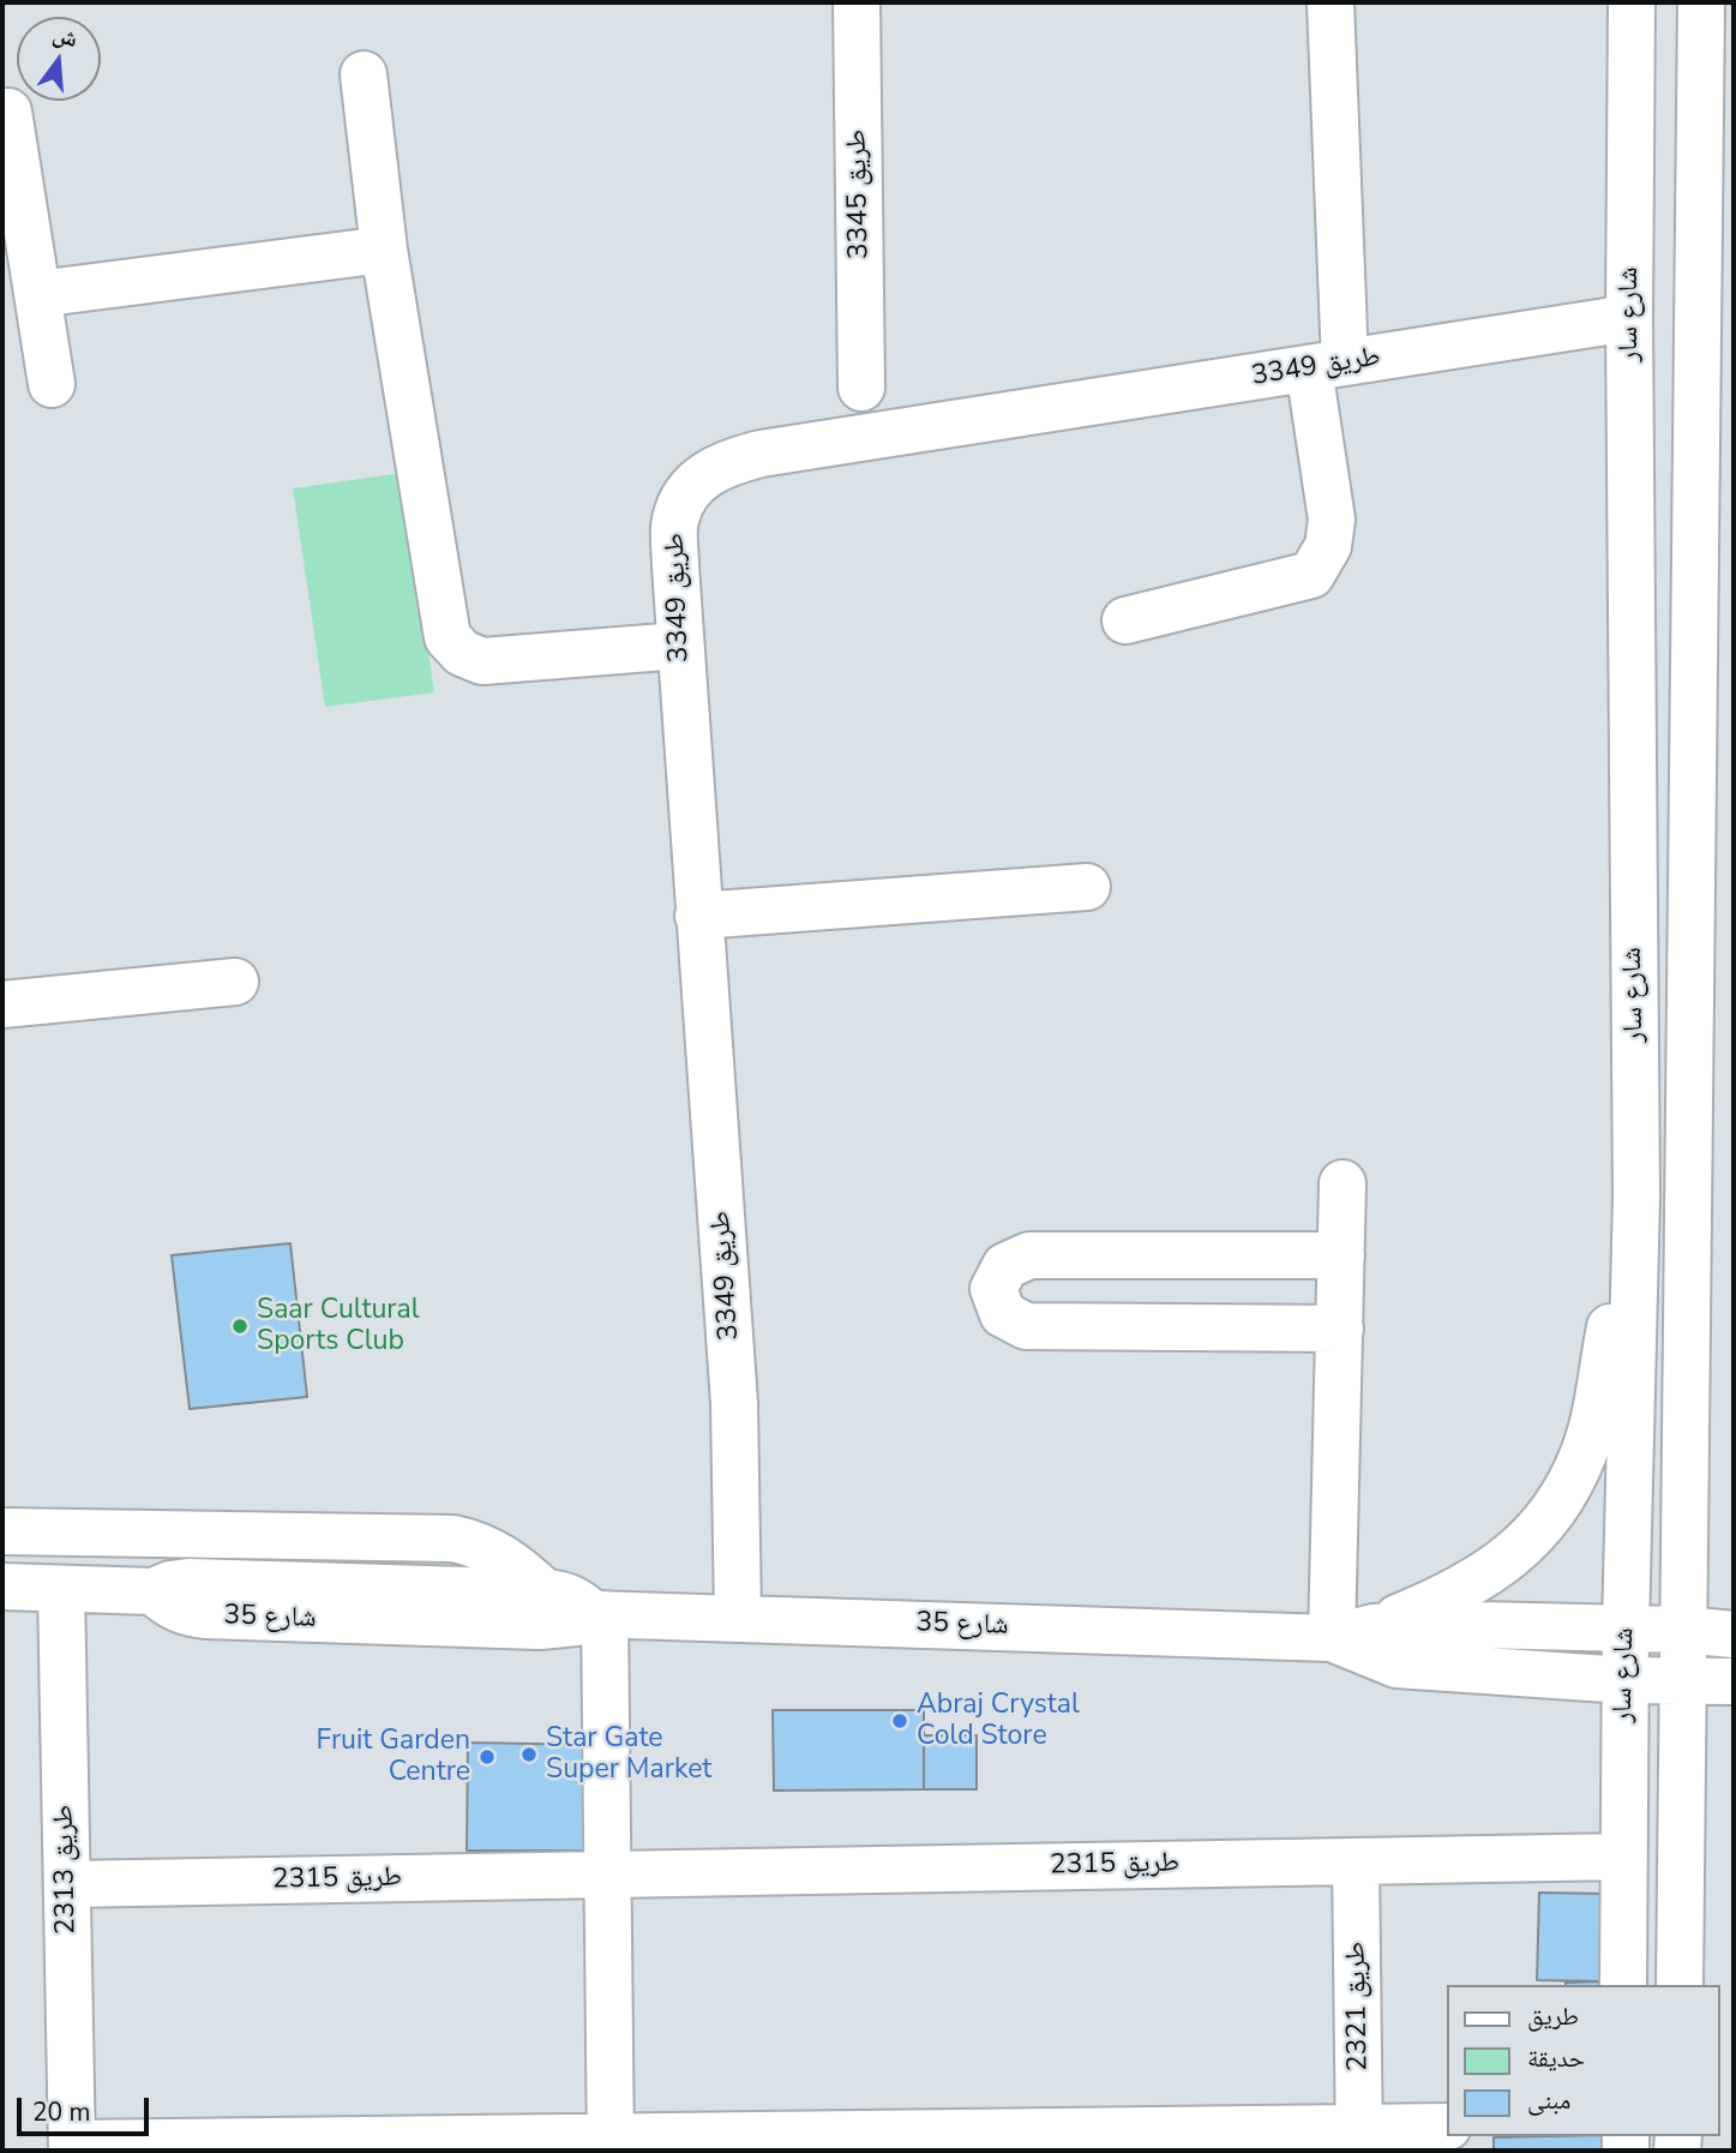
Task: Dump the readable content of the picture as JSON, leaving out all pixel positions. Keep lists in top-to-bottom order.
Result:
{
  "streets": {
    "street": [
      "طريق 3345",
      "شارع سار",
      "طريق 3349",
      "شارع 35",
      "طريق 2315",
      "طريق 2313",
      "طريق 2321"
    ]
  },
  "crossings": [
    ["شارع سار", "طريق 3349"],
    ["شارع سار", "شارع 35"],
    ["شارع سار", "طريق 2315"],
    ["طريق 3349", "شارع 35"],
    ["شارع 35", "طريق 2313"],
    ["طريق 2315", "طريق 2313"],
    ["طريق 2315", "طريق 2321"]
  ],
  "places": [
    "Saar Cultural Sports Club",
    "Abraj Crystal Cold Store",
    "Star Gate Super Market",
    "Fruit Garden Centre"
  ],
  "legend": ["طريق", "حديقة", "مبنى"],
  "scale_bar": "20 m",
  "north": "top"
}
